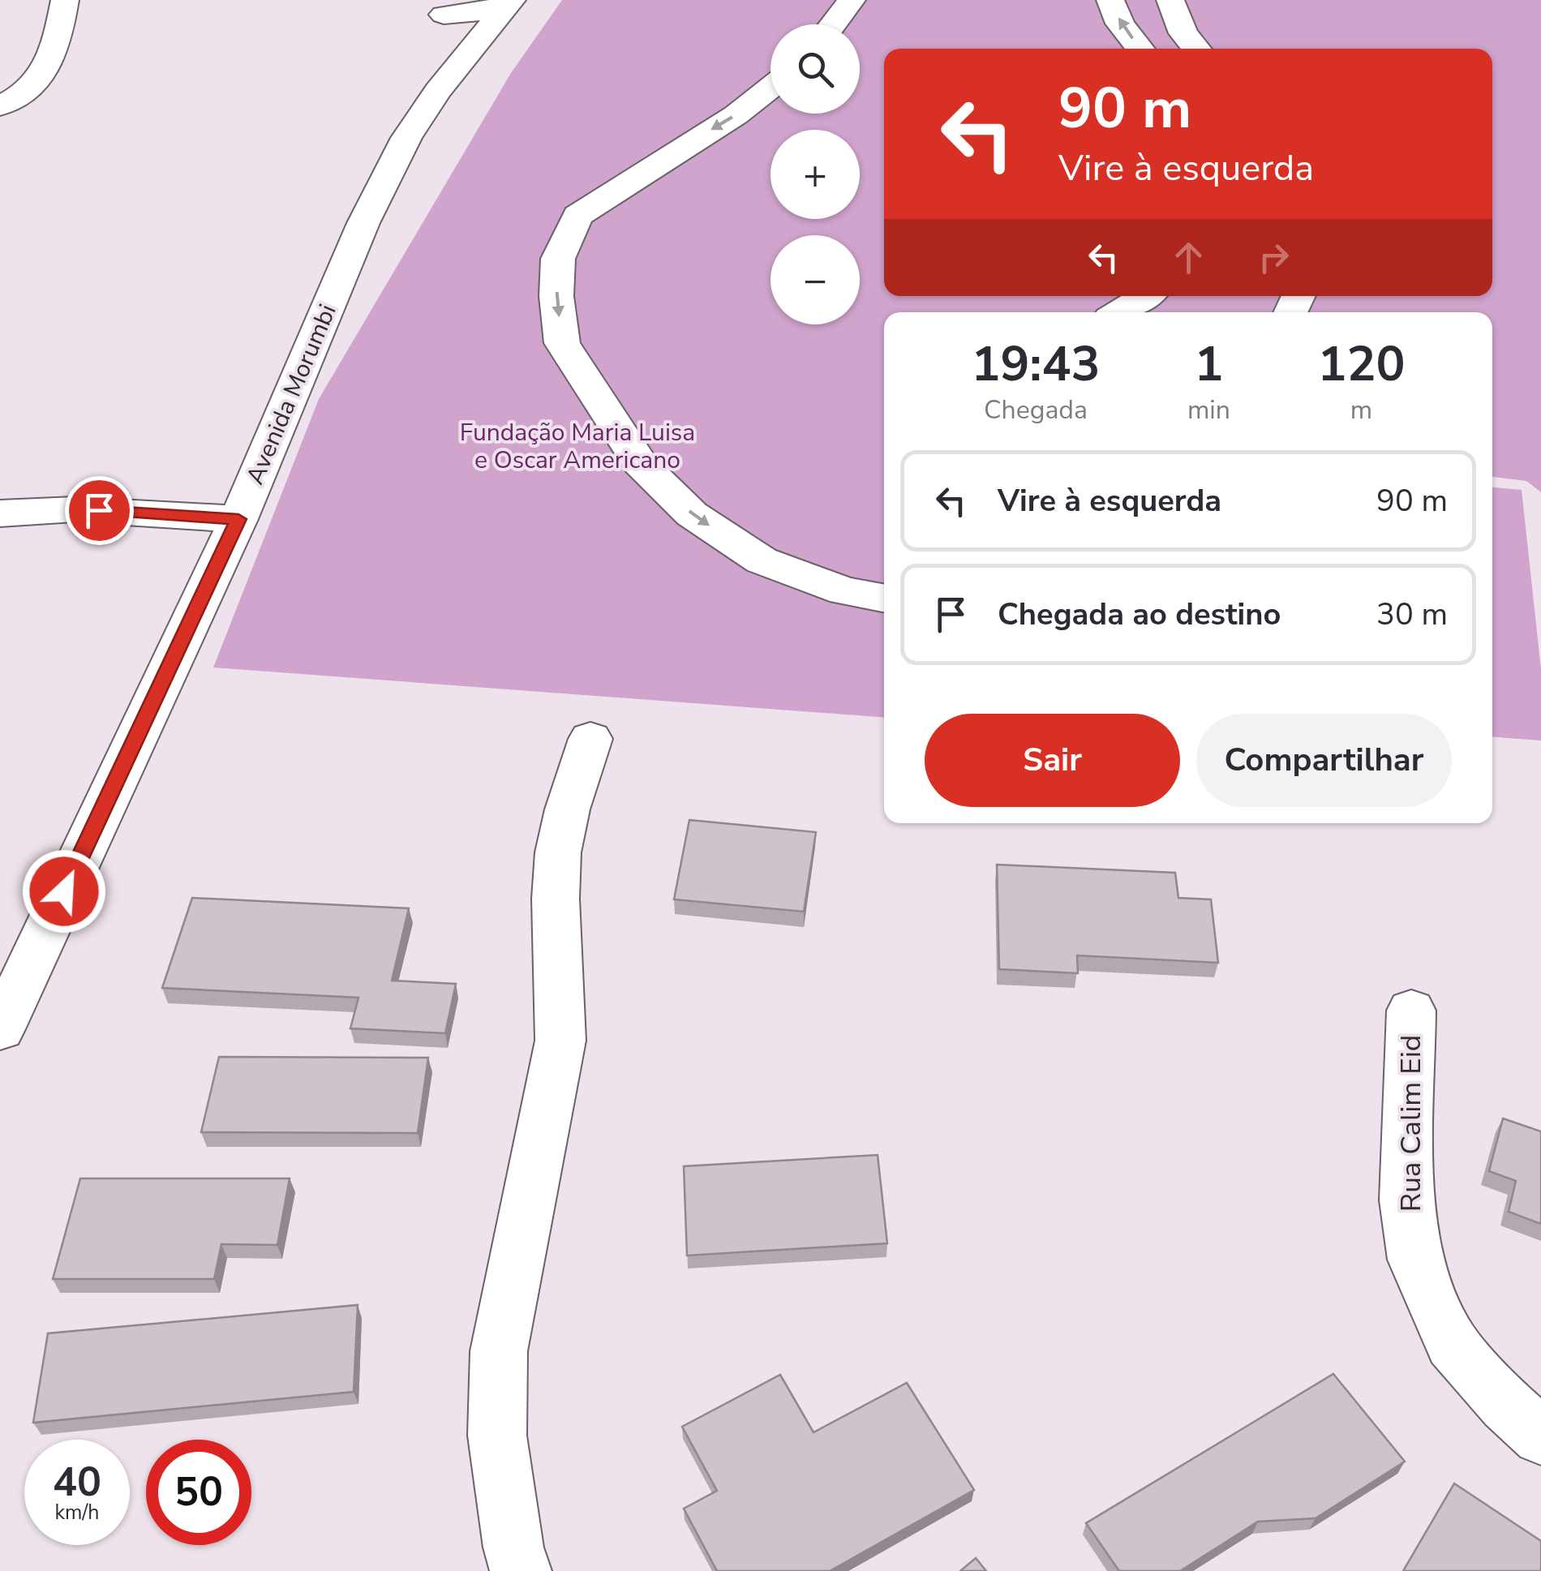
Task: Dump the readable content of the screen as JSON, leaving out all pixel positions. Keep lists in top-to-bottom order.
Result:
{
  "streets": {
    "main road": ["Avenida Morumbi", "Rua Calim Eid"]
  },
  "parks": ["Fundação Maria Luisa e Oscar Americano"],
  "page": {
    "map_buttons": ["+", "−"],
    "turn": ["90 m", "Vire à esquerda"],
    "eta": [
      "19:43",
      "Chegada",
      "1",
      "min",
      "120",
      "m"
    ],
    "list": [
      {
        "name": "Vire à esquerda",
        "value": "90 m"
      },
      {
        "name": "Chegada ao destino",
        "value": "30 m"
      }
    ],
    "buttons": ["Sair", "Compartilhar"],
    "speed": "40 km/h",
    "limit": "50"
  }
}
